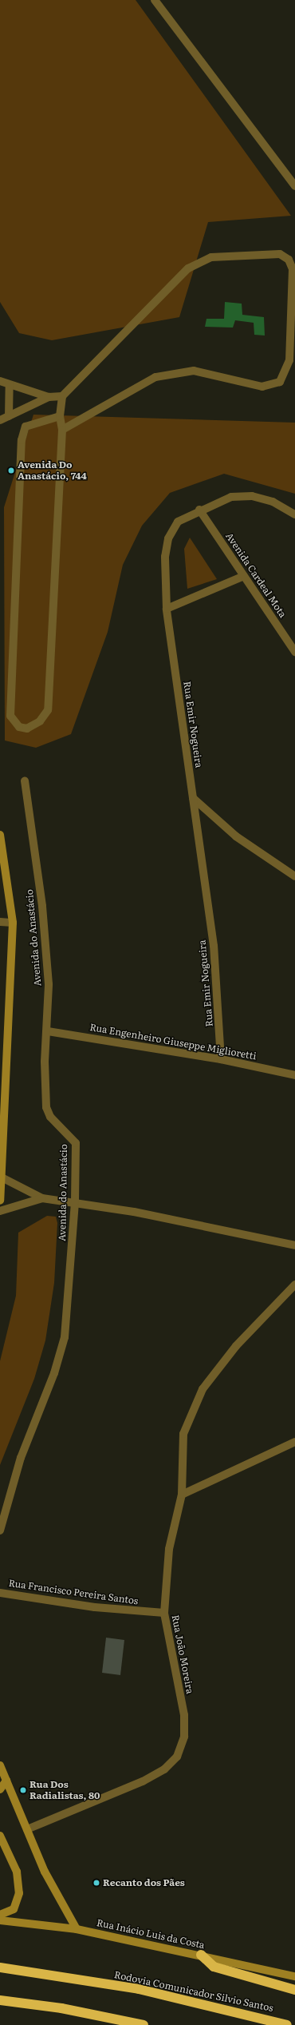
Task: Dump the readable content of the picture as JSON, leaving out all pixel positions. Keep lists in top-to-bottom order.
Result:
{
  "streets": {
    "highway": ["Rodovia Comunicador Silvio Santos"],
    "main road": ["Avenida do Anastácio", "Rua Inácio Luis da Costa"],
    "street": [
      "Avenida Cardeal Mota",
      "Rua Emir Nogueira",
      "Rua Engenheiro Giuseppe Miglioretti",
      "Rua Francisco Pereira Santos",
      "Rua João Moreira"
    ]
  },
  "crossings": [
    ["Avenida Cardeal Mota", "Rua Emir Nogueira"],
    ["Rua Emir Nogueira", "Rua Engenheiro Giuseppe Miglioretti"],
    ["Avenida do Anastácio", "Rua Engenheiro Giuseppe Miglioretti"],
    ["Rua Francisco Pereira Santos", "Rua João Moreira"]
  ],
  "places": ["Avenida Do Anastácio, 744", "Rua Dos Radialistas, 80", "Recanto dos Pães"]
}
